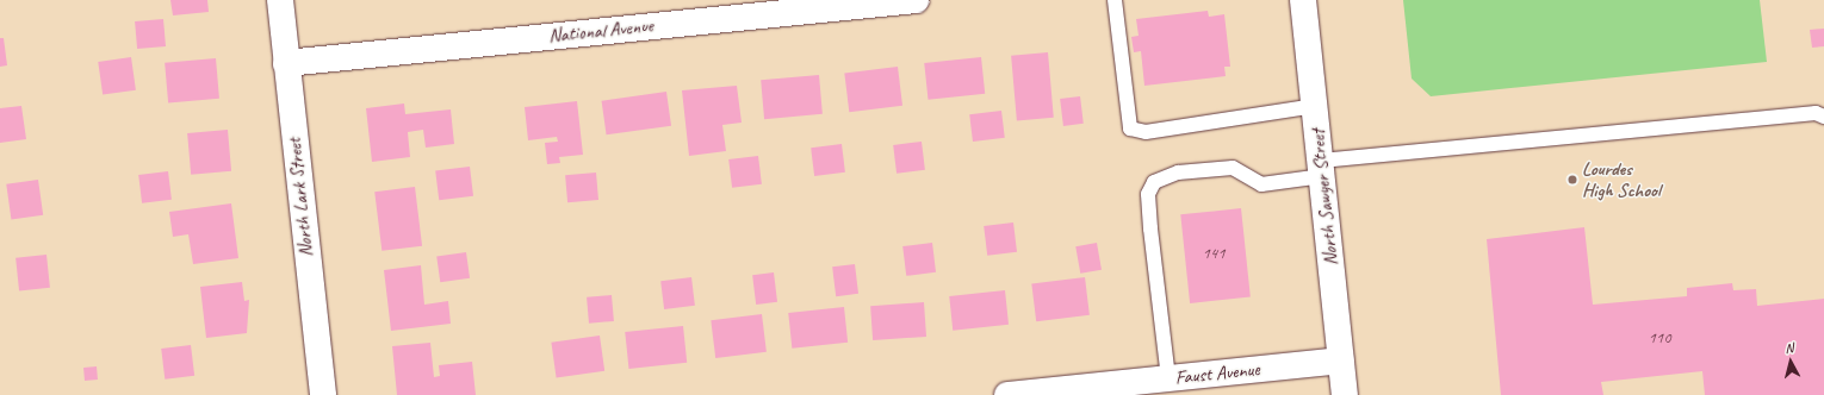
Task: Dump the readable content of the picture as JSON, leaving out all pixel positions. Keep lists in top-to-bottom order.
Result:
{
  "streets": {
    "street": [
      "National Avenue",
      "North Lark Street",
      "North Sawyer Street",
      "Faust Avenue"
    ]
  },
  "crossings": [
    ["National Avenue", "North Lark Street"],
    ["North Sawyer Street", "Faust Avenue"]
  ],
  "places": ["Lourdes High School"],
  "house_numbers": ["141", "110"],
  "north": "top"
}
